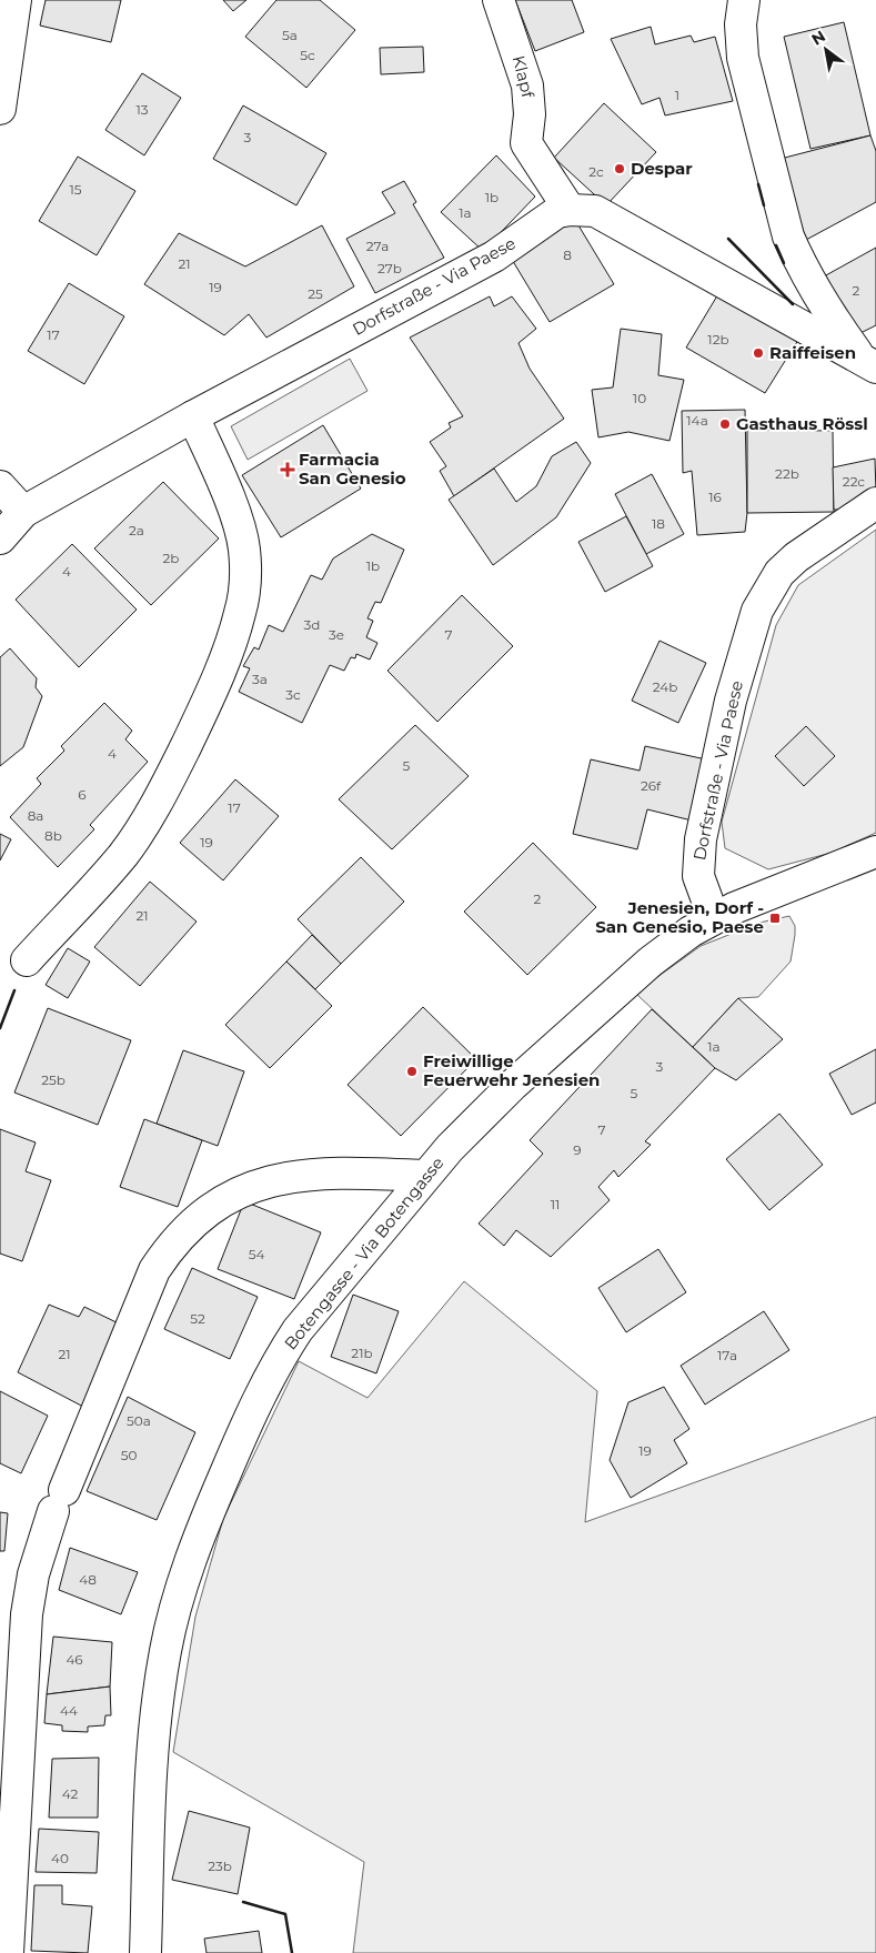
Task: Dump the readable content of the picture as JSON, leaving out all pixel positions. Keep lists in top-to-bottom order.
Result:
{
  "streets": {
    "street": ["Klapf", "Dorfstraße - Via Paese", "Botengasse - Via Botengasse"]
  },
  "crossings": [
    ["Klapf", "Dorfstraße - Via Paese"],
    ["Dorfstraße - Via Paese", "Botengasse - Via Botengasse"]
  ],
  "places": {
    "other": [
      "Despar",
      "Raiffeisen",
      "Gasthaus Rössl",
      "Freiwillige Feuerwehr Jenesien"
    ],
    "health": ["Farmacia San Genesio"],
    "transit": ["Jenesien, Dorf - San Genesio, Paese"]
  },
  "house_numbers": [
    "5a",
    "5c",
    "1",
    "13",
    "3",
    "2c",
    "15",
    "1b",
    "1a",
    "27a",
    "8",
    "21",
    "27b",
    "19",
    "2",
    "25",
    "17",
    "12b",
    "10",
    "14a",
    "22b",
    "22c",
    "16",
    "18",
    "2a",
    "2b",
    "1b",
    "4",
    "3d",
    "3e",
    "7",
    "3a",
    "24b",
    "3c",
    "4",
    "5",
    "26f",
    "6",
    "17",
    "8a",
    "8b",
    "19",
    "2",
    "21",
    "1a",
    "3",
    "25b",
    "5",
    "7",
    "9",
    "11",
    "54",
    "52",
    "21b",
    "21",
    "17a",
    "50a",
    "19",
    "50",
    "48",
    "46",
    "44",
    "42",
    "40",
    "23b"
  ],
  "north": "top left"
}
